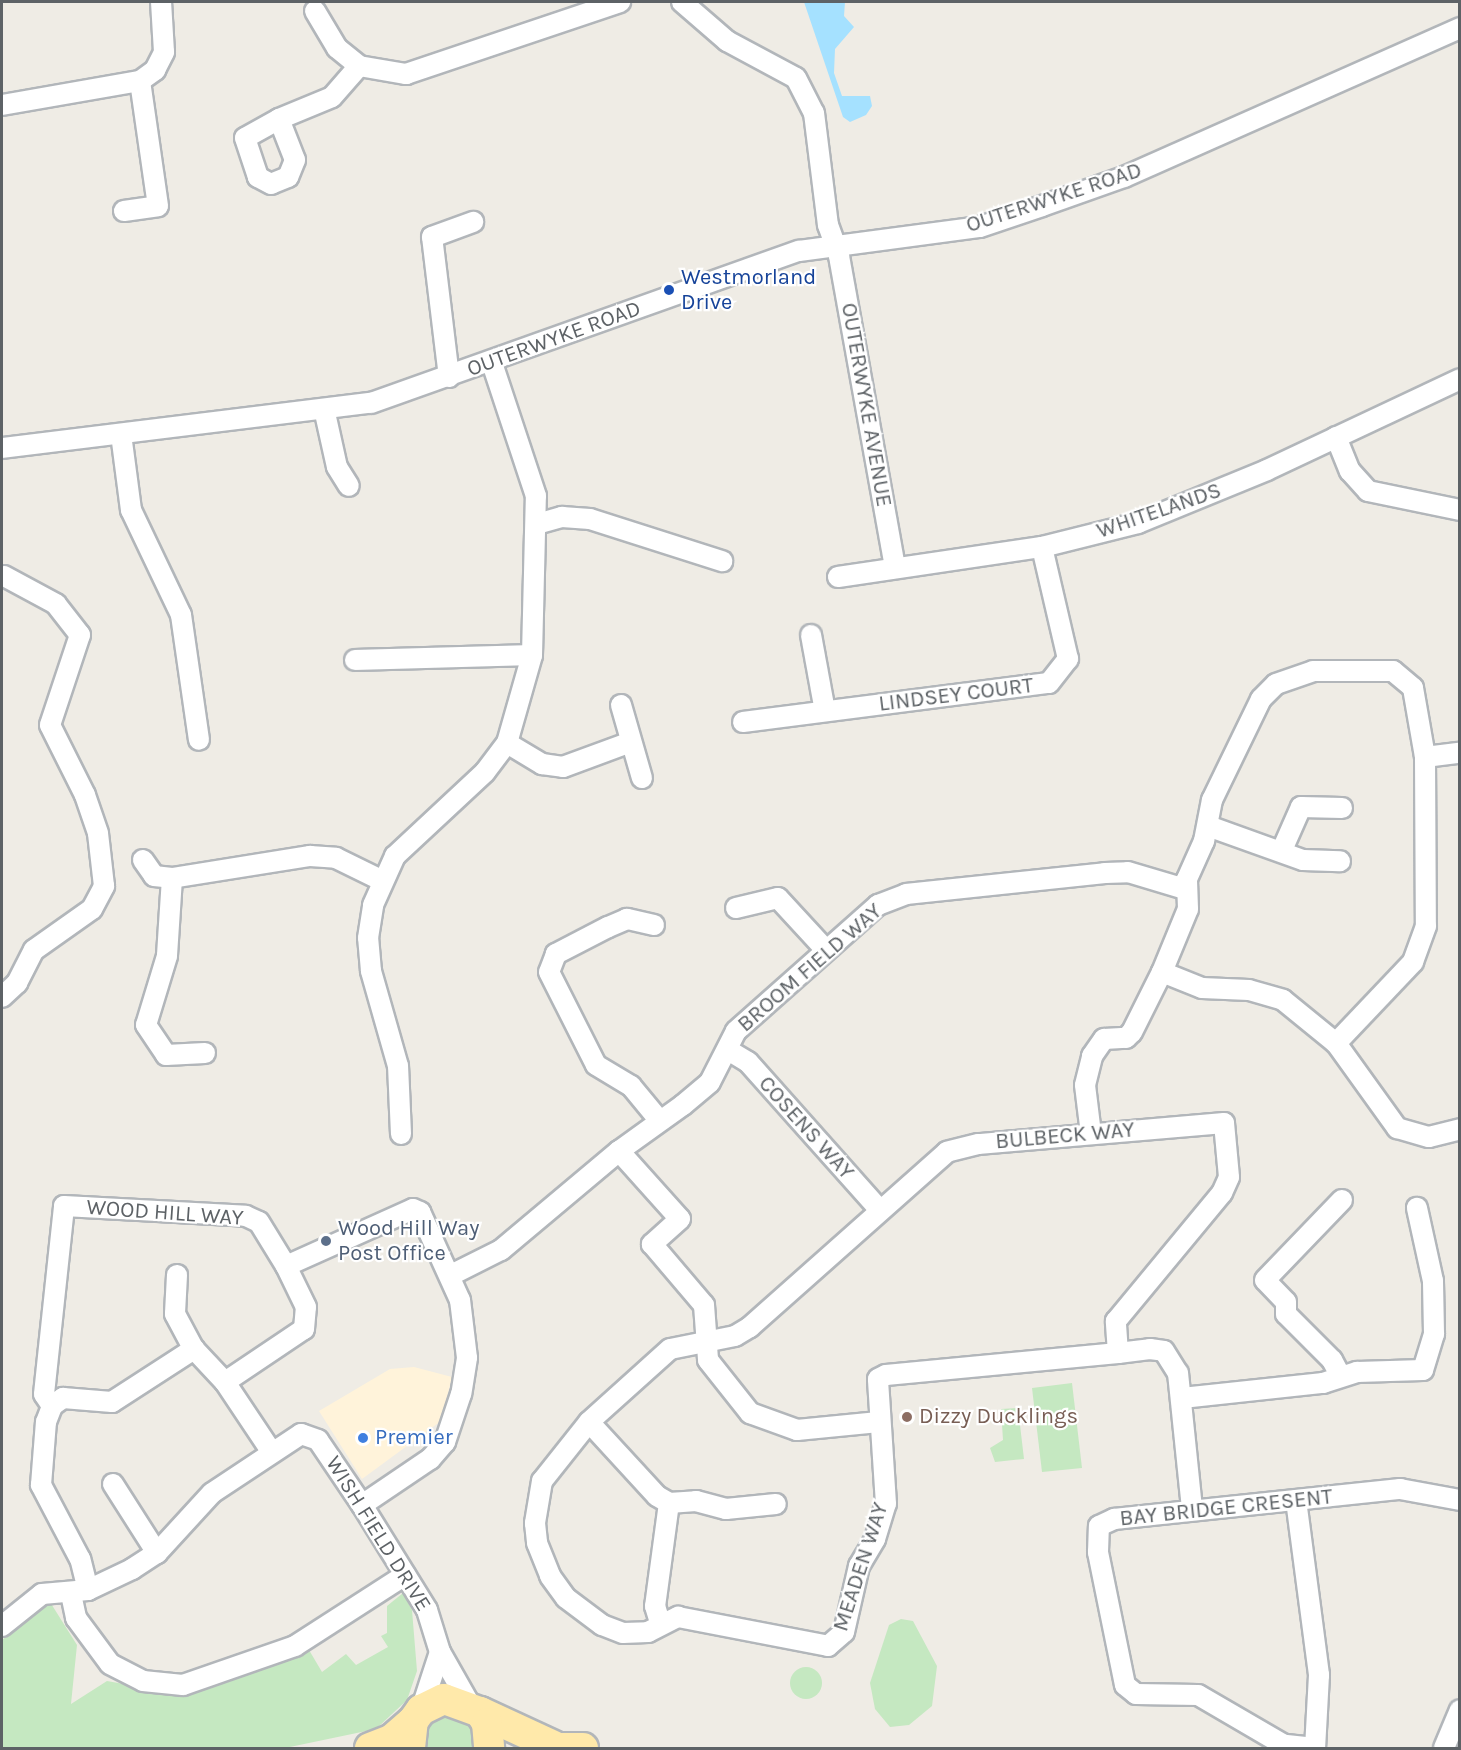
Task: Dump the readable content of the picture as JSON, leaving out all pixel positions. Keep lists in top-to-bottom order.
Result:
{
  "streets": {
    "street": [
      "OUTERWYKE ROAD",
      "OUTERWYKE AVENUE",
      "WHITELANDS",
      "LINDSEY COURT",
      "BROOM FIELD WAY",
      "COSENS WAY",
      "BULBECK WAY",
      "WOOD HILL WAY",
      "BAY BRIDGE CRESENT",
      "WISH FIELD DRIVE",
      "MEADEN WAY"
    ]
  },
  "crossings": [
    ["OUTERWYKE ROAD", "OUTERWYKE AVENUE"],
    ["OUTERWYKE AVENUE", "WHITELANDS"],
    ["WHITELANDS", "LINDSEY COURT"],
    ["BROOM FIELD WAY", "COSENS WAY"],
    ["COSENS WAY", "BULBECK WAY"],
    ["BULBECK WAY", "MEADEN WAY"],
    ["BAY BRIDGE CRESENT", "MEADEN WAY"]
  ],
  "places": [
    "Westmorland Drive",
    "Wood Hill Way Post Office",
    "Dizzy Ducklings",
    "Premier"
  ]
}
